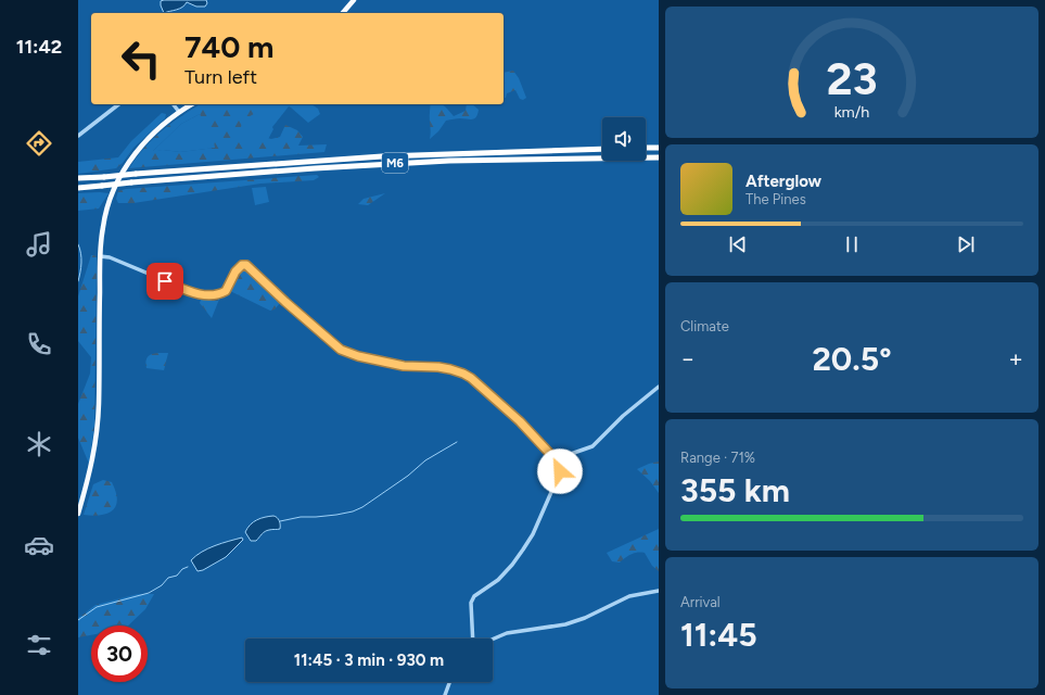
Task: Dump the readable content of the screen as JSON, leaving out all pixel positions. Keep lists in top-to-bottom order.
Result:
{
  "streets": {
    "highway": ["M6"]
  },
  "page": {
    "tabs": "11:42",
    "turn": ["740 m", "Turn left"],
    "song": ["Afterglow", "The Pines"],
    "tile": [
      "Climate",
      ["Range · 71%", "355 km"],
      ["Arrival", "11:45"]
    ],
    "heat": ["−", "20.5°", "+"],
    "limit": "30",
    "trip": "11:45 · 3 min · 930 m",
    "gauge": ["23", "km/h"]
  }
}
